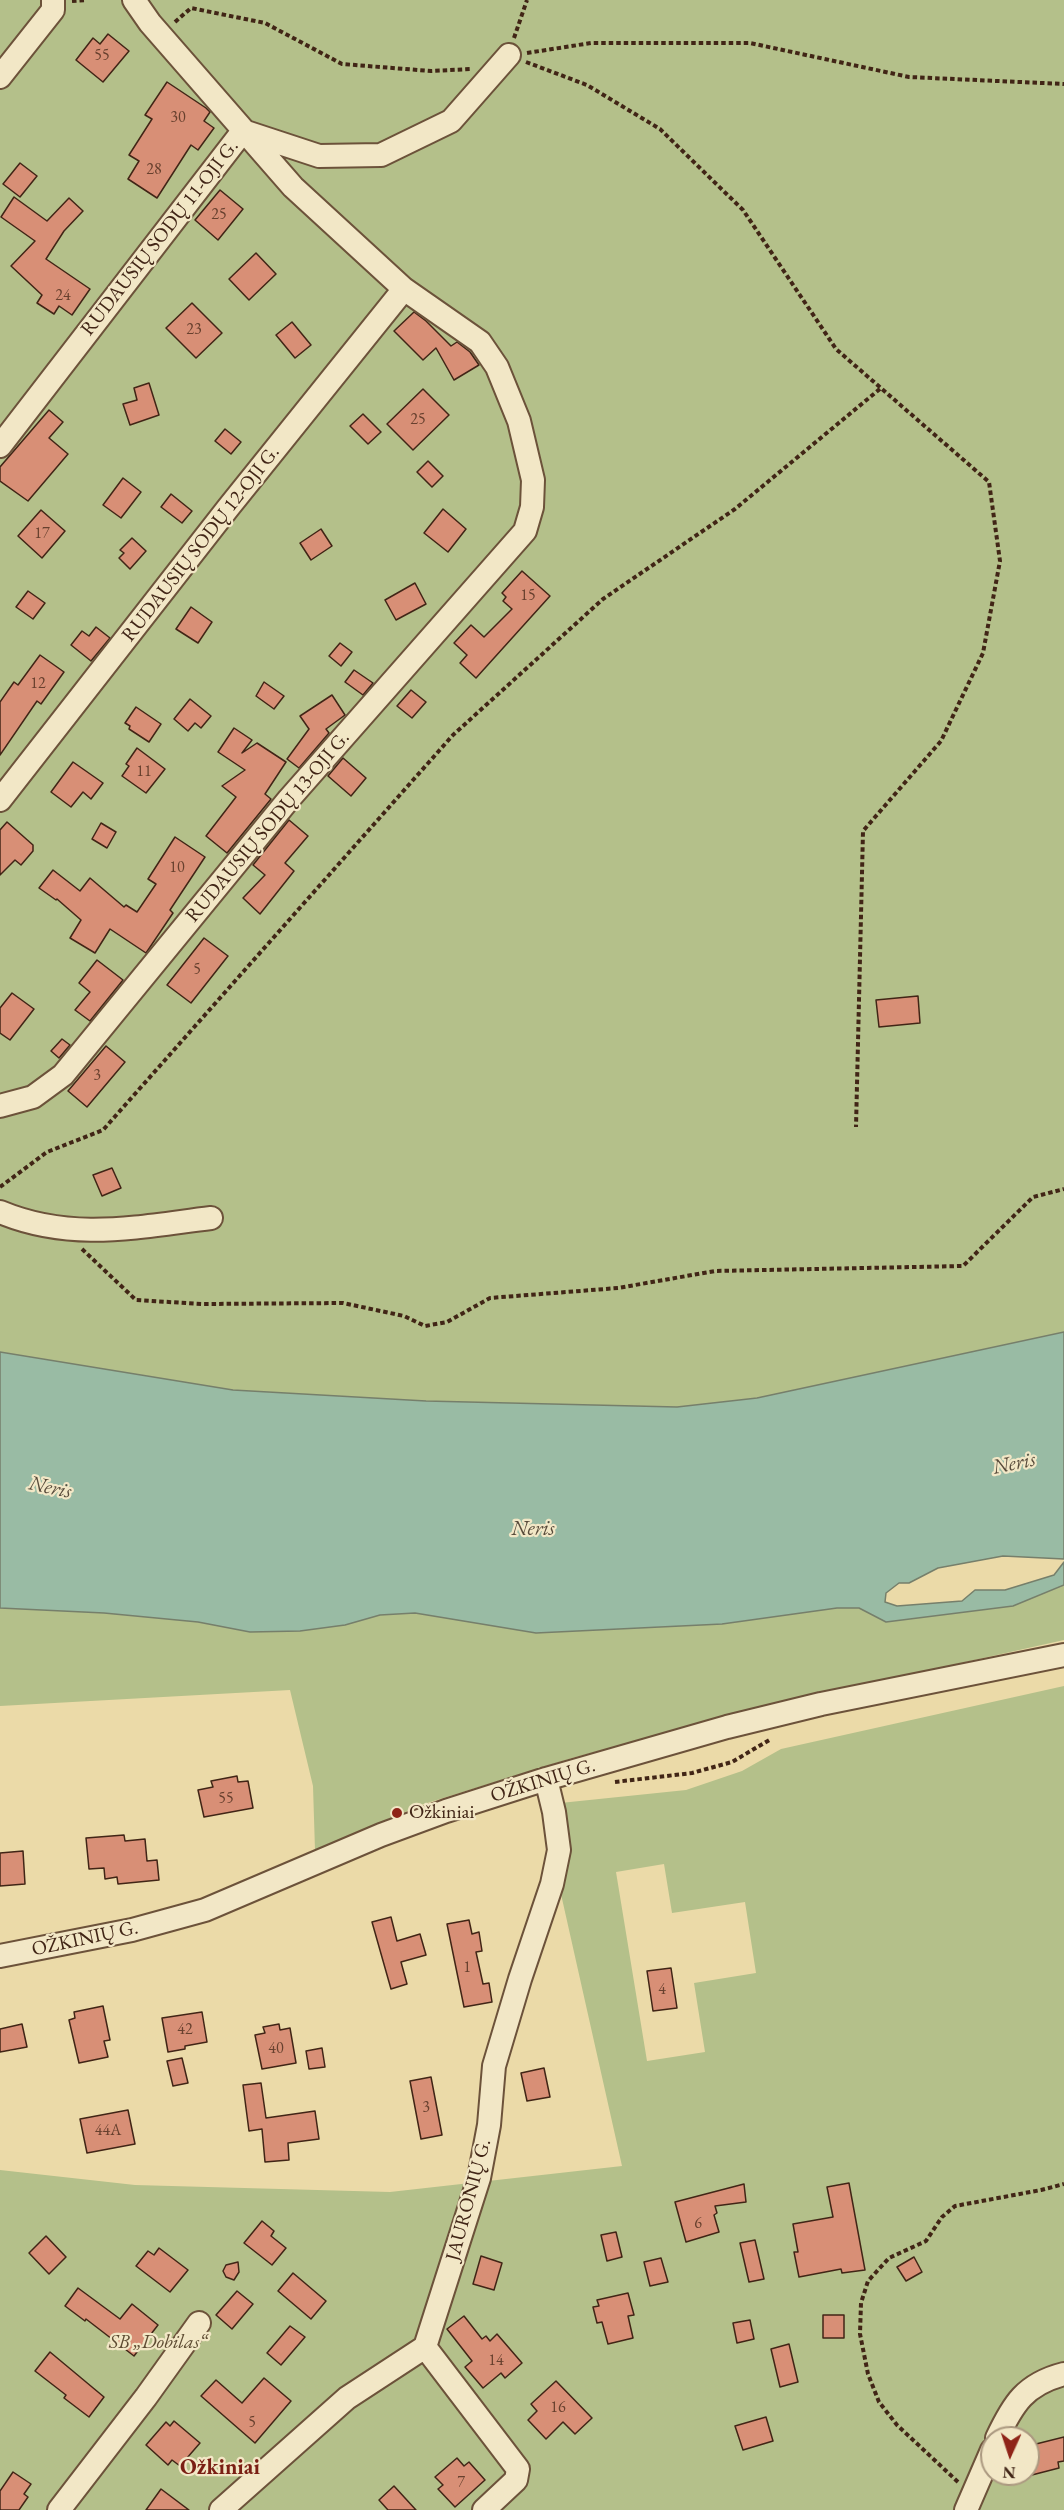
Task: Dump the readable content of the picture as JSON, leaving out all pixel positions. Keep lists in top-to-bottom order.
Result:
{
  "streets": {
    "street": [
      "RUDAUSIŲ SODŲ 11-OJI G.",
      "RUDAUSIŲ SODŲ 12-OJI G.",
      "RUDAUSIŲ SODŲ 13-OJI G.",
      "OŽKINIŲ G.",
      "JAURONIŲ G."
    ]
  },
  "crossings": [
    ["RUDAUSIŲ SODŲ 12-OJI G.", "RUDAUSIŲ SODŲ 13-OJI G."],
    ["OŽKINIŲ G.", "JAURONIŲ G."]
  ],
  "districts": ["Ožkiniai"],
  "water": ["Neris"],
  "parks": ["SB „Dobilas“"],
  "places": ["Ožkiniai"],
  "house_numbers": [
    "55",
    "30",
    "28",
    "25",
    "24",
    "23",
    "25",
    "17",
    "15",
    "12",
    "11",
    "10",
    "5",
    "3",
    "55",
    "1",
    "4",
    "42",
    "40",
    "3",
    "44A",
    "6",
    "14",
    "16",
    "5",
    "7"
  ],
  "north": "bottom"
}
